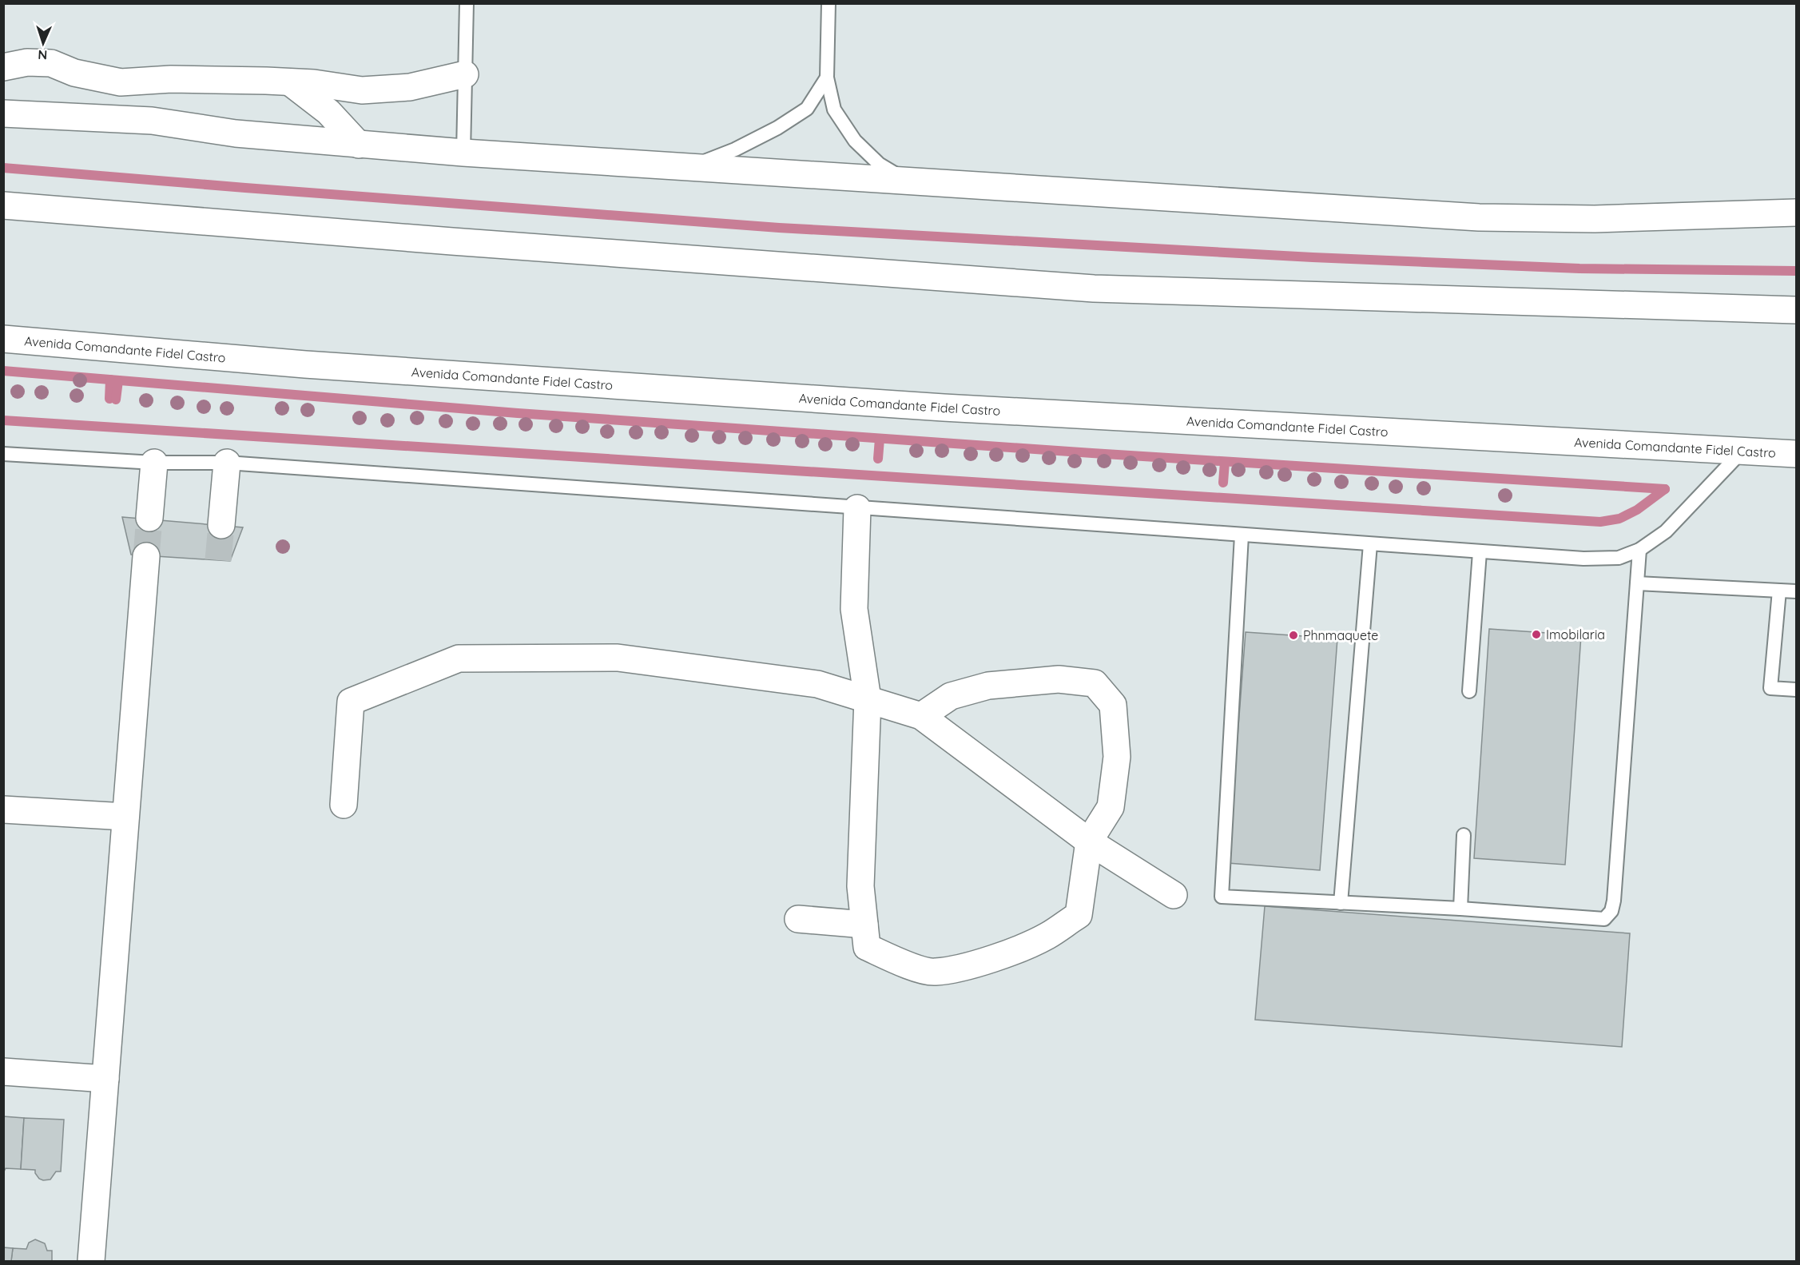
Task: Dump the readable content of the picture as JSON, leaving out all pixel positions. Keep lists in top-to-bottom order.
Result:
{
  "streets": {
    "main road": ["Avenida Comandante Fidel Castro"]
  },
  "places": ["Imobilaria", "Phnmaquete"],
  "north": "bottom"
}
